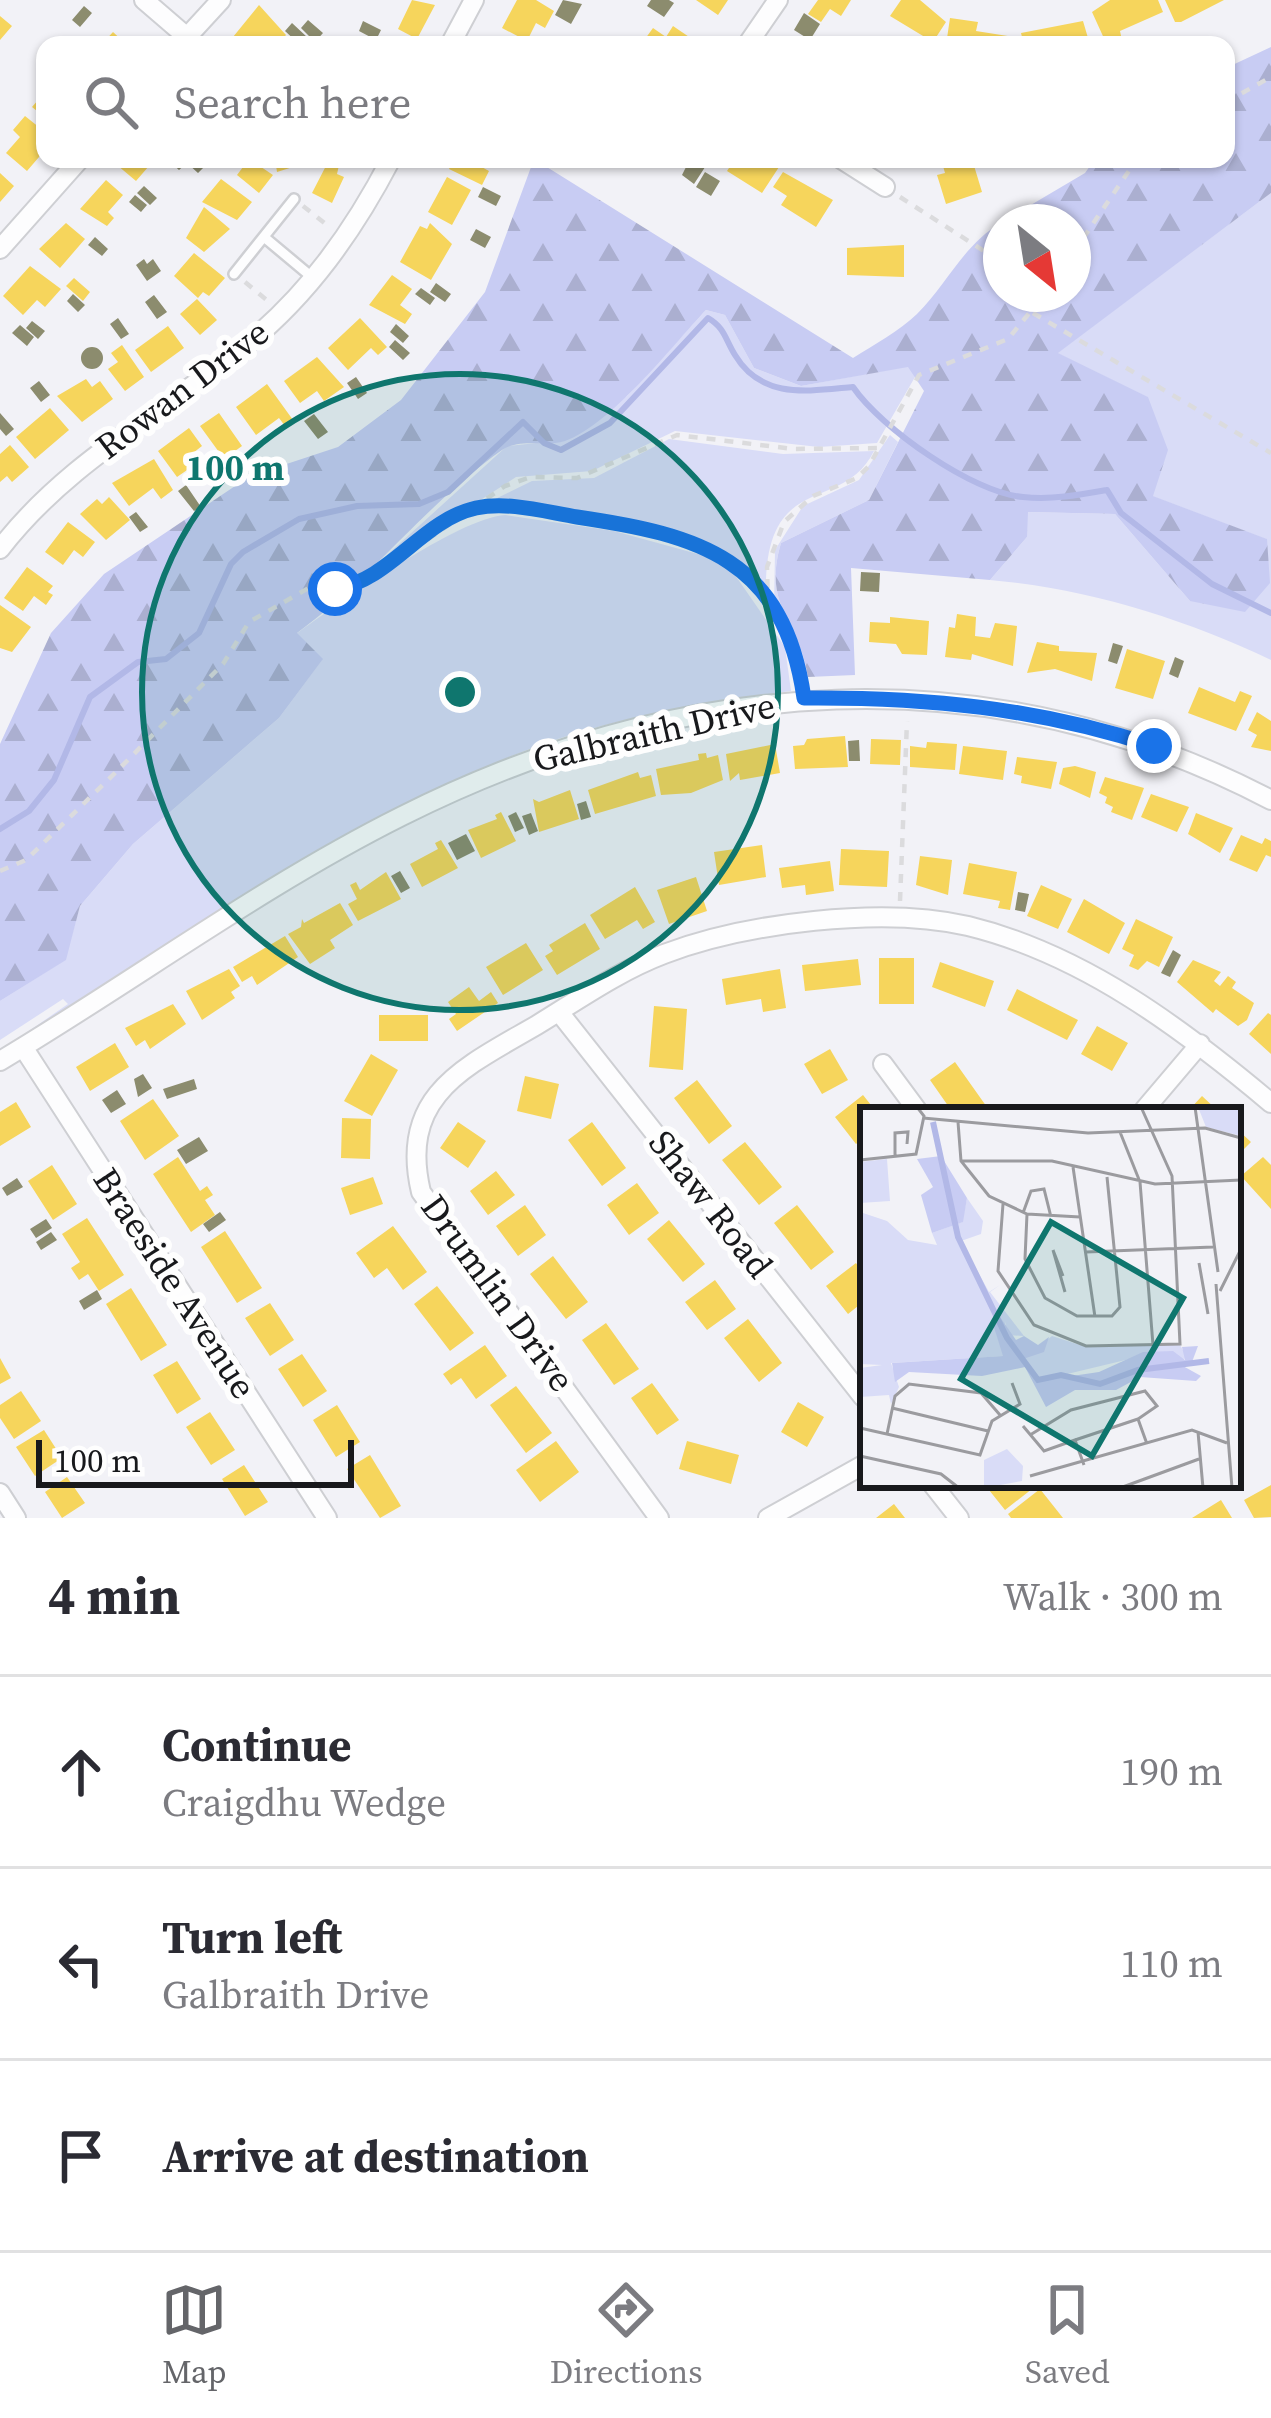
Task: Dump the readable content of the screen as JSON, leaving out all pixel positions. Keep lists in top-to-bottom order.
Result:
{
  "streets": {
    "street": [
      "Rowan Drive",
      "Galbraith Drive",
      "Shaw Road",
      "Braeside Avenue",
      "Drumlin Drive"
    ]
  },
  "crossings": [
    ["Galbraith Drive", "Braeside Avenue"],
    ["Shaw Road", "Drumlin Drive"]
  ],
  "scale_bar": "100 m",
  "north": "bottom right",
  "page": {
    "search": "Search here",
    "scale": "100 m",
    "heading": ["4 min", "Walk · 300 m"],
    "list": [
      ["Continue", "Craigdhu Wedge", "190 m"],
      ["Turn left", "Galbraith Drive", "110 m"],
      "Arrive at destination"
    ],
    "nav": ["Map", "Directions", "Saved"]
  },
  "rings": ["100 m"]
}
